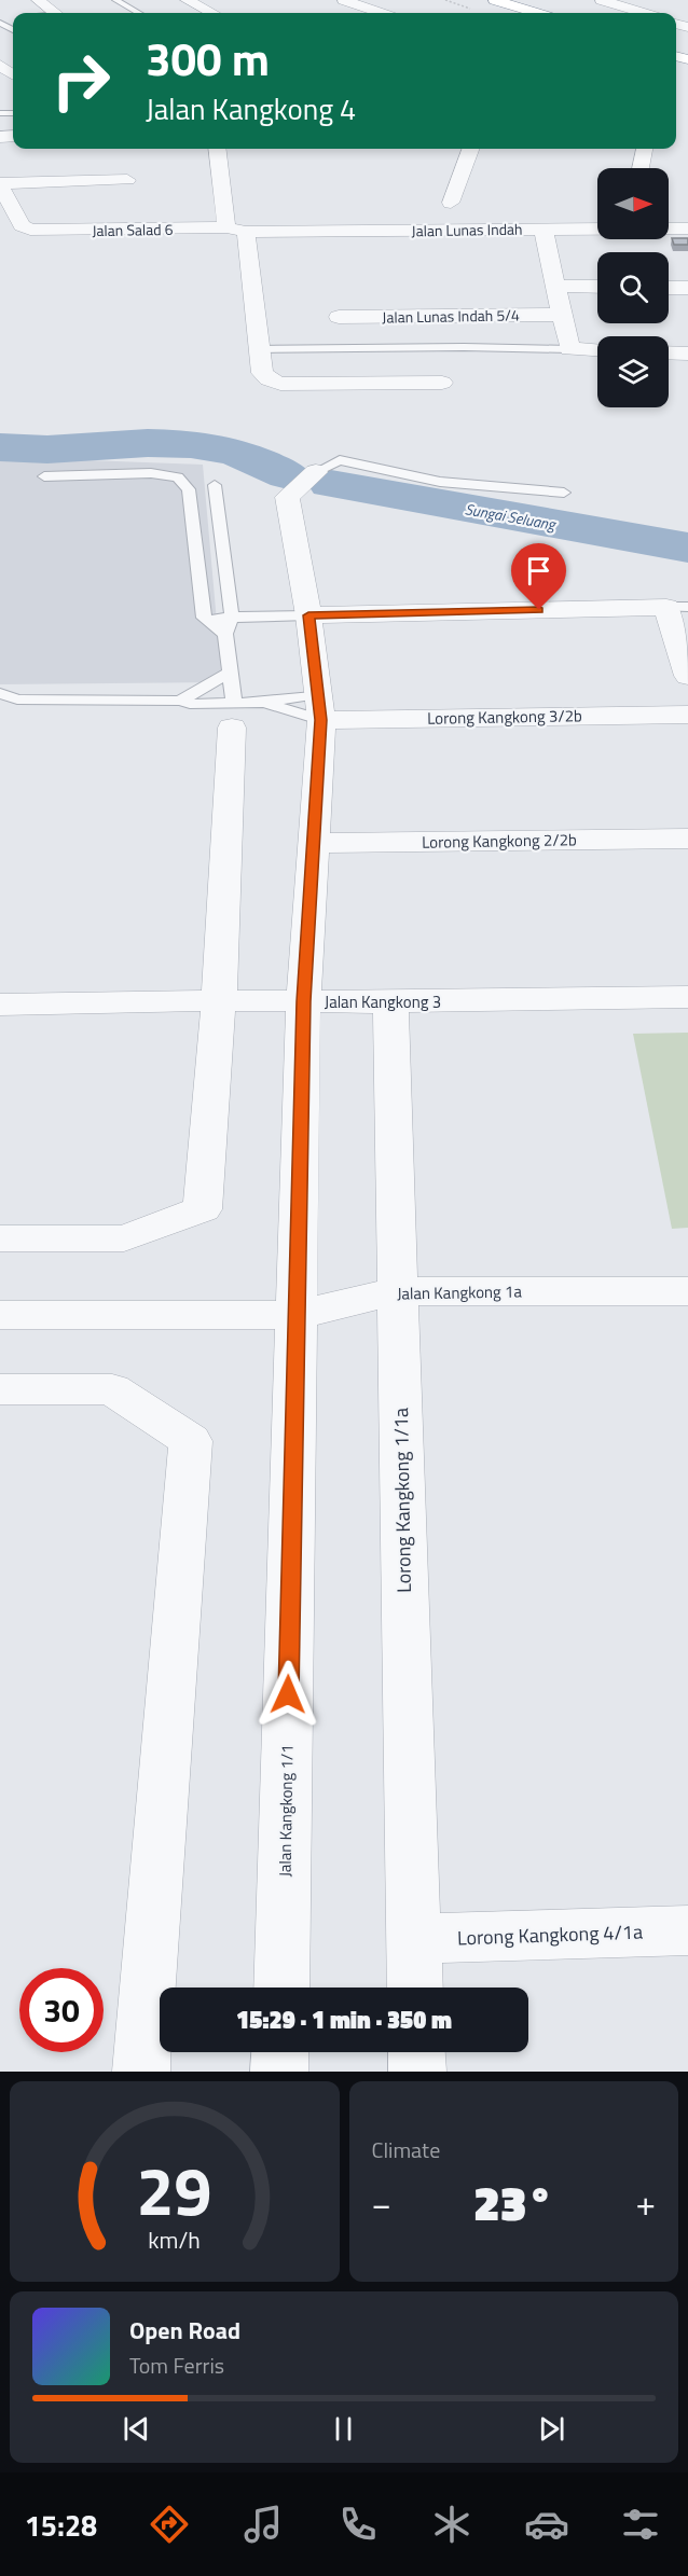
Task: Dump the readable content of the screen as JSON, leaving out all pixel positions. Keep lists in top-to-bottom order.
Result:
{
  "streets": {
    "street": [
      "Jalan Salad 6",
      "Jalan Lunas Indah",
      "Jalan Lunas Indah 5/4",
      "Lorong Kangkong 3/2b",
      "Lorong Kangkong 2/2b",
      "Jalan Kangkong 3",
      "Jalan Kangkong 1a",
      "Lorong Kangkong 1/1a",
      "Jalan Kangkong 1/1",
      "Lorong Kangkong 4/1a"
    ]
  },
  "crossings": [
    ["Jalan Salad 6", "Jalan Lunas Indah"],
    ["Lorong Kangkong 3/2b", "Jalan Kangkong 1/1"],
    ["Lorong Kangkong 2/2b", "Jalan Kangkong 1/1"],
    ["Jalan Kangkong 3", "Lorong Kangkong 1/1a"],
    ["Jalan Kangkong 3", "Jalan Kangkong 1/1"],
    ["Jalan Kangkong 1a", "Lorong Kangkong 1/1a"],
    ["Jalan Kangkong 1a", "Jalan Kangkong 1/1"],
    ["Lorong Kangkong 1/1a", "Lorong Kangkong 4/1a"]
  ],
  "water": ["Sungai Seluang"],
  "north": "right",
  "page": {
    "turn": ["300 m", "Jalan Kangkong 4"],
    "limit": "30",
    "trip": "15:29 · 1 min · 350 m",
    "tile": "Climate",
    "heat": ["−", "23°", "+"],
    "song": ["Open Road", "Tom Ferris"],
    "tabs": "15:28",
    "gauge": ["29", "km/h"]
  }
}
